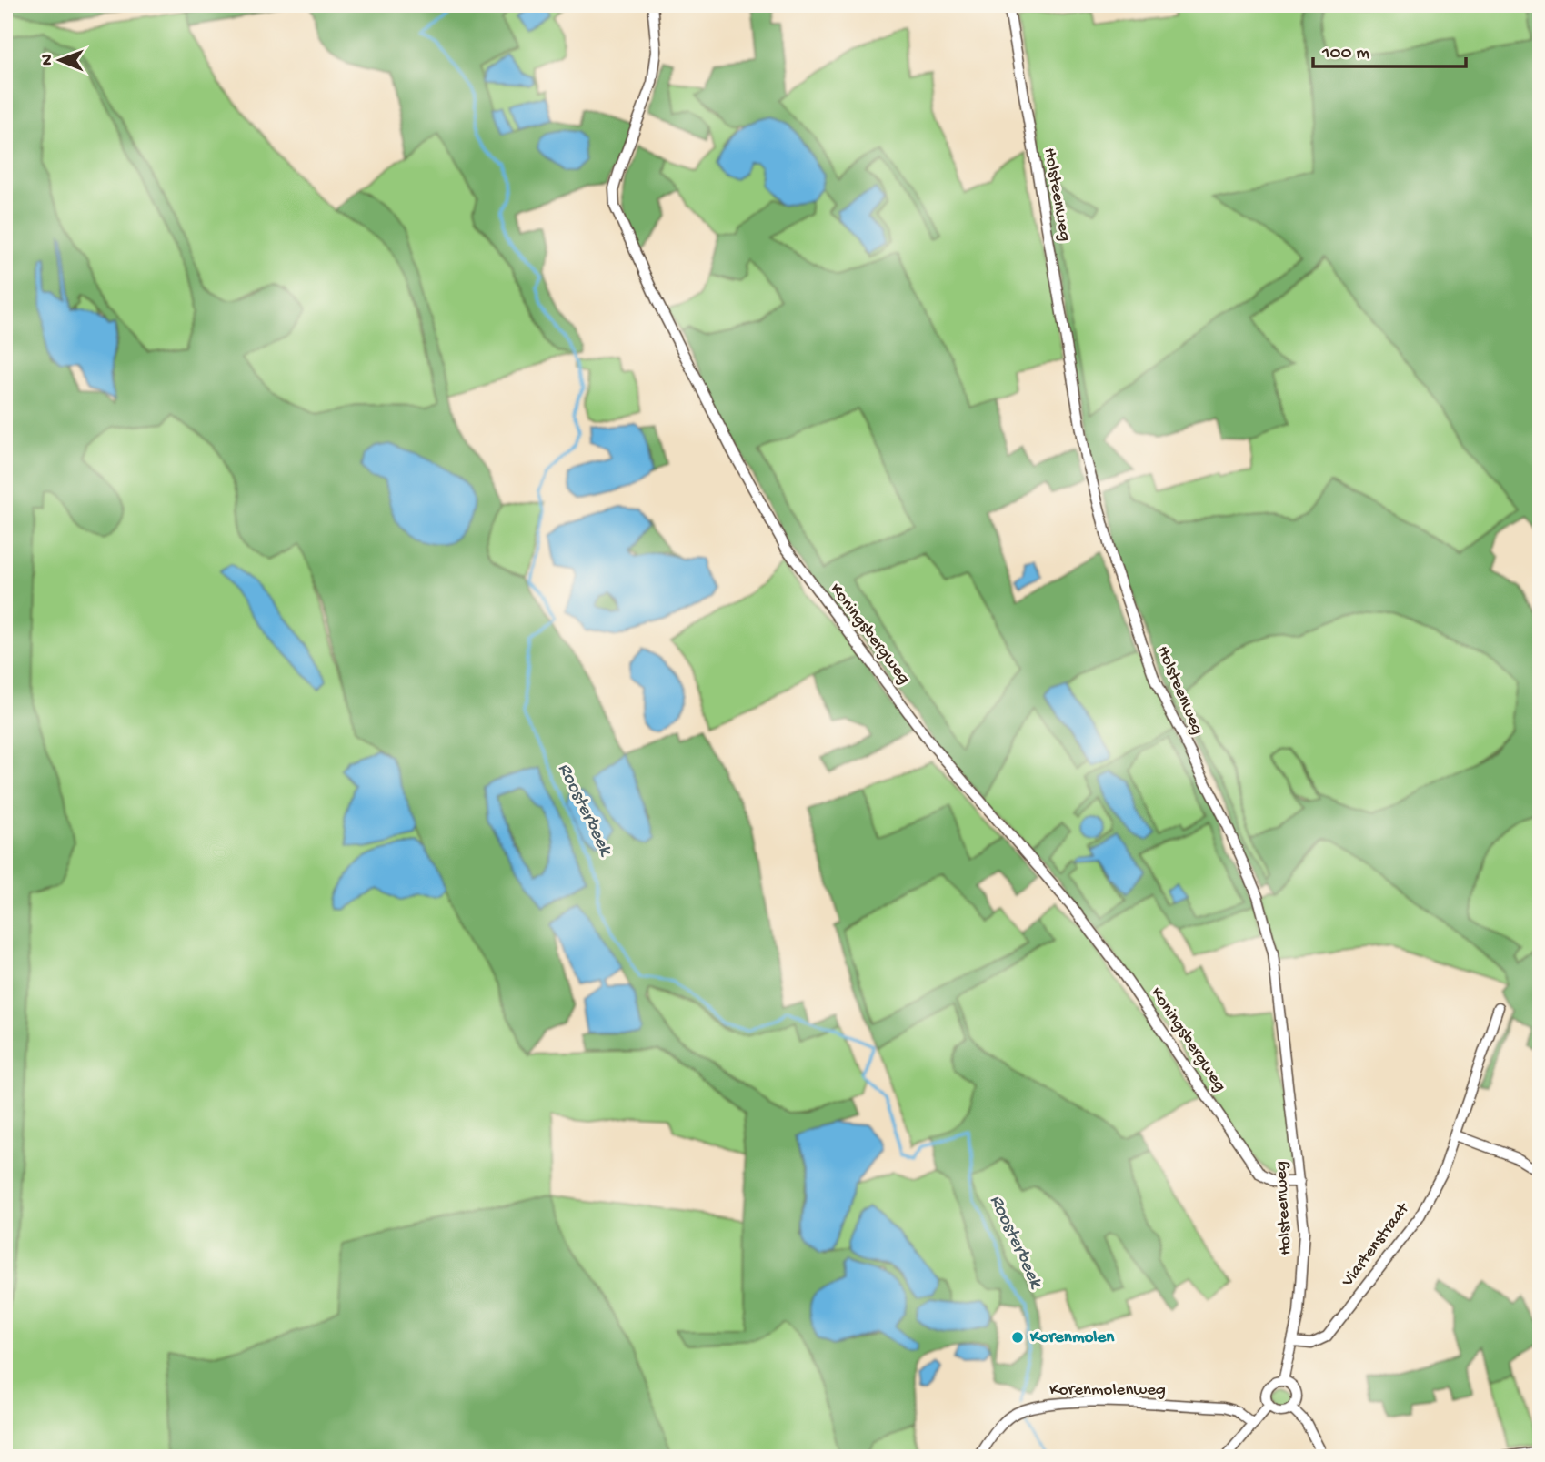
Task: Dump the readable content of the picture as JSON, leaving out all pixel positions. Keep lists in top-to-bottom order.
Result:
{
  "streets": {
    "street": [
      "Holsteenweg",
      "Koningsbergweg",
      "Viartenstraat",
      "Korenmolenweg"
    ]
  },
  "crossings": [
    ["Holsteenweg", "Koningsbergweg"],
    ["Holsteenweg", "Viartenstraat"]
  ],
  "water": ["Roosterbeek"],
  "places": ["Korenmolen"],
  "scale_bar": "100 m",
  "north": "left"
}
